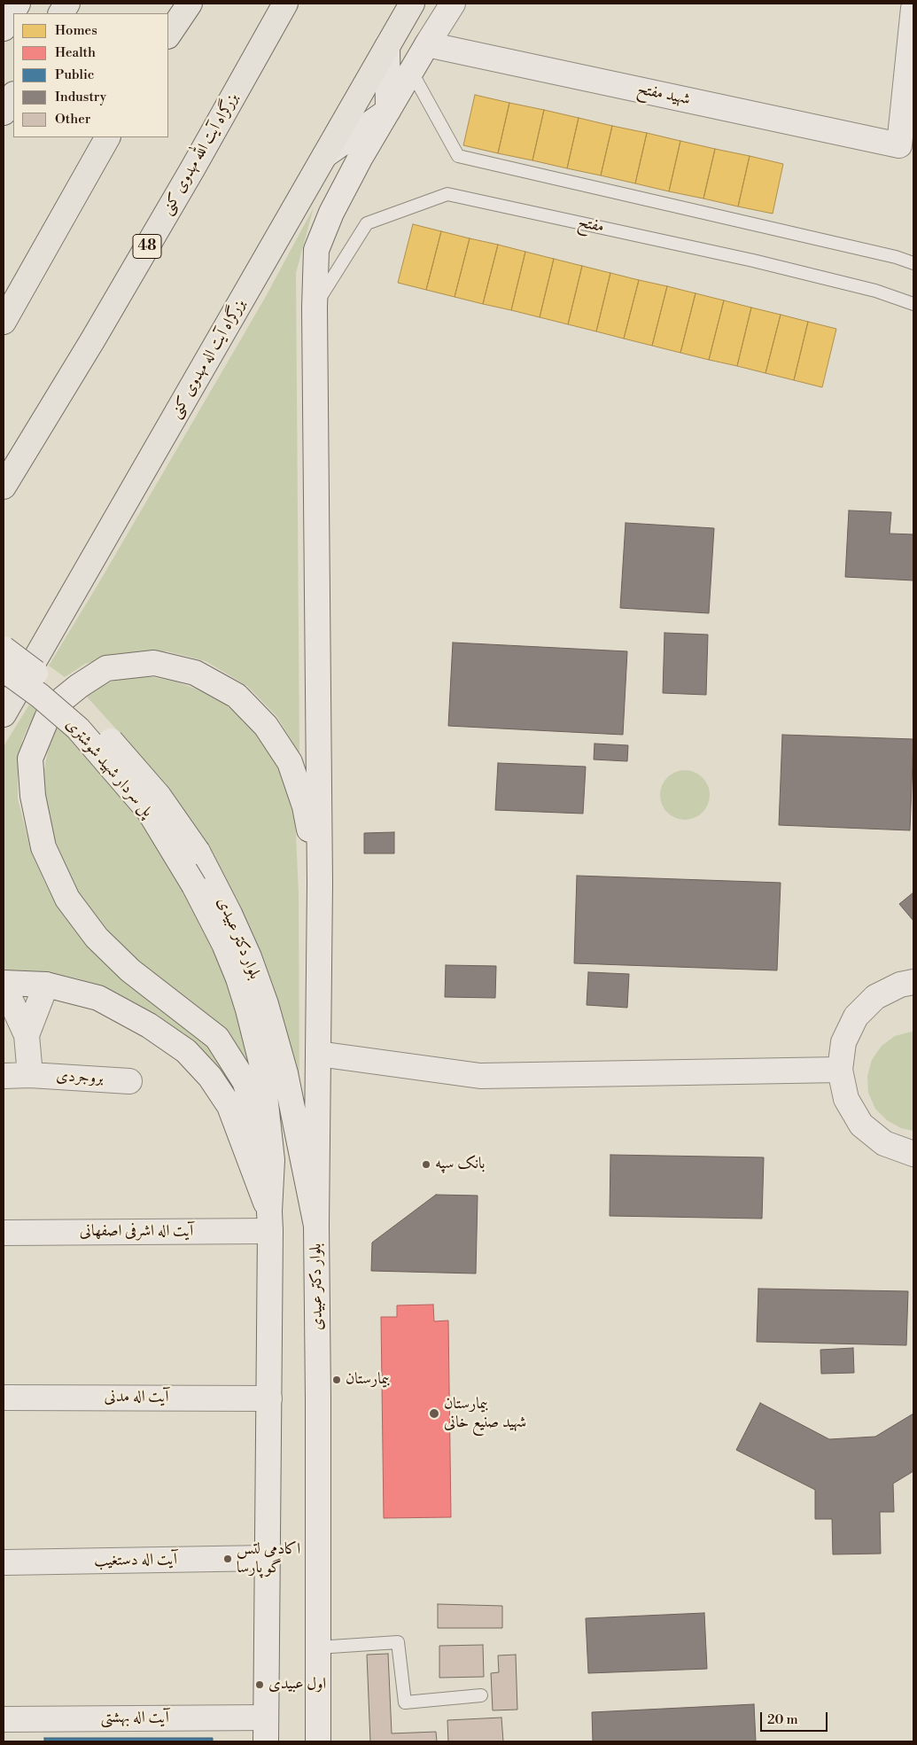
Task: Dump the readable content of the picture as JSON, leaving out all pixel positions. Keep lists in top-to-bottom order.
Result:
{
  "streets": {
    "main road": [
      "شهید مفتح",
      "بزرگراه آیت الله مهدوی کنی",
      "48",
      "بزرگراه آیت اله مهدوی کنی",
      "پل سردار شهید شوشتری",
      "بلوار دکتر عبیدی",
      "بروجردی",
      "آیت اله اشرفی اصفهانی",
      "آیت اله مدنی",
      "آیت اله دستغیب",
      "آیت اله بهشتی"
    ],
    "lane": ["مفتح"]
  },
  "crossings": [
    ["پل سردار شهید شوشتری", "بلوار دکتر عبیدی"],
    ["بلوار دکتر عبیدی", "آیت اله اشرفی اصفهانی"],
    ["بلوار دکتر عبیدی", "آیت اله مدنی"],
    ["بلوار دکتر عبیدی", "آیت اله دستغیب"],
    ["بلوار دکتر عبیدی", "آیت اله بهشتی"]
  ],
  "places": [
    "بانک سپه",
    "بیمارستان",
    "بیمارستان شهید صنیع خانی",
    "اکادمی لتس گو پارسا",
    "اول عبیدی"
  ],
  "legend": [
    "Homes",
    "Health",
    "Public",
    "Industry",
    "Other"
  ],
  "scale_bar": "20 m"
}
